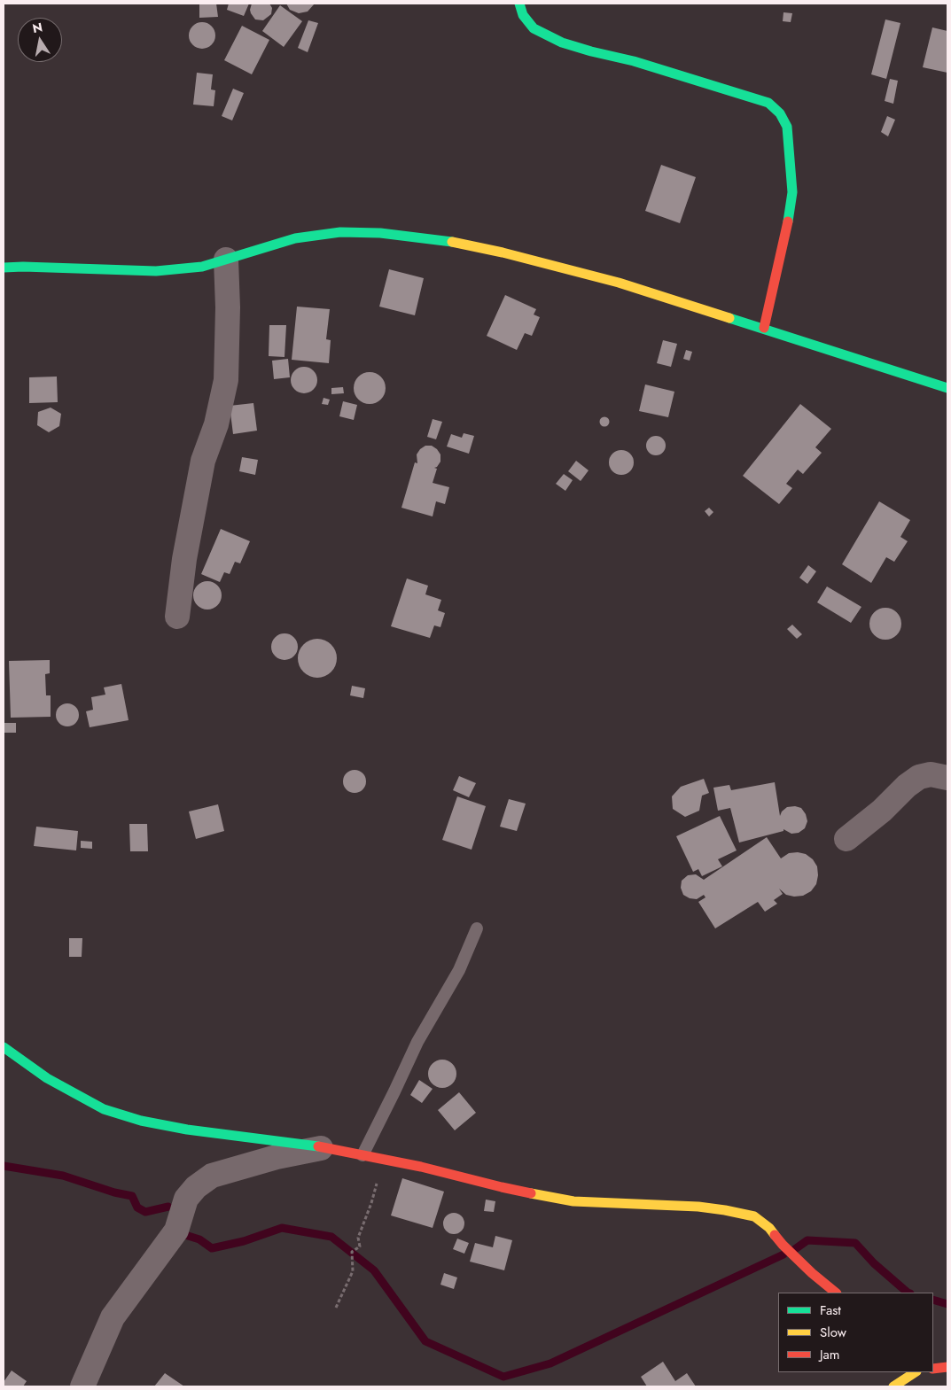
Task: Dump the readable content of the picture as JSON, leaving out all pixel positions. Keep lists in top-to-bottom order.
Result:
{
  "legend": ["Fast", "Slow", "Jam"],
  "north": "top"
}
